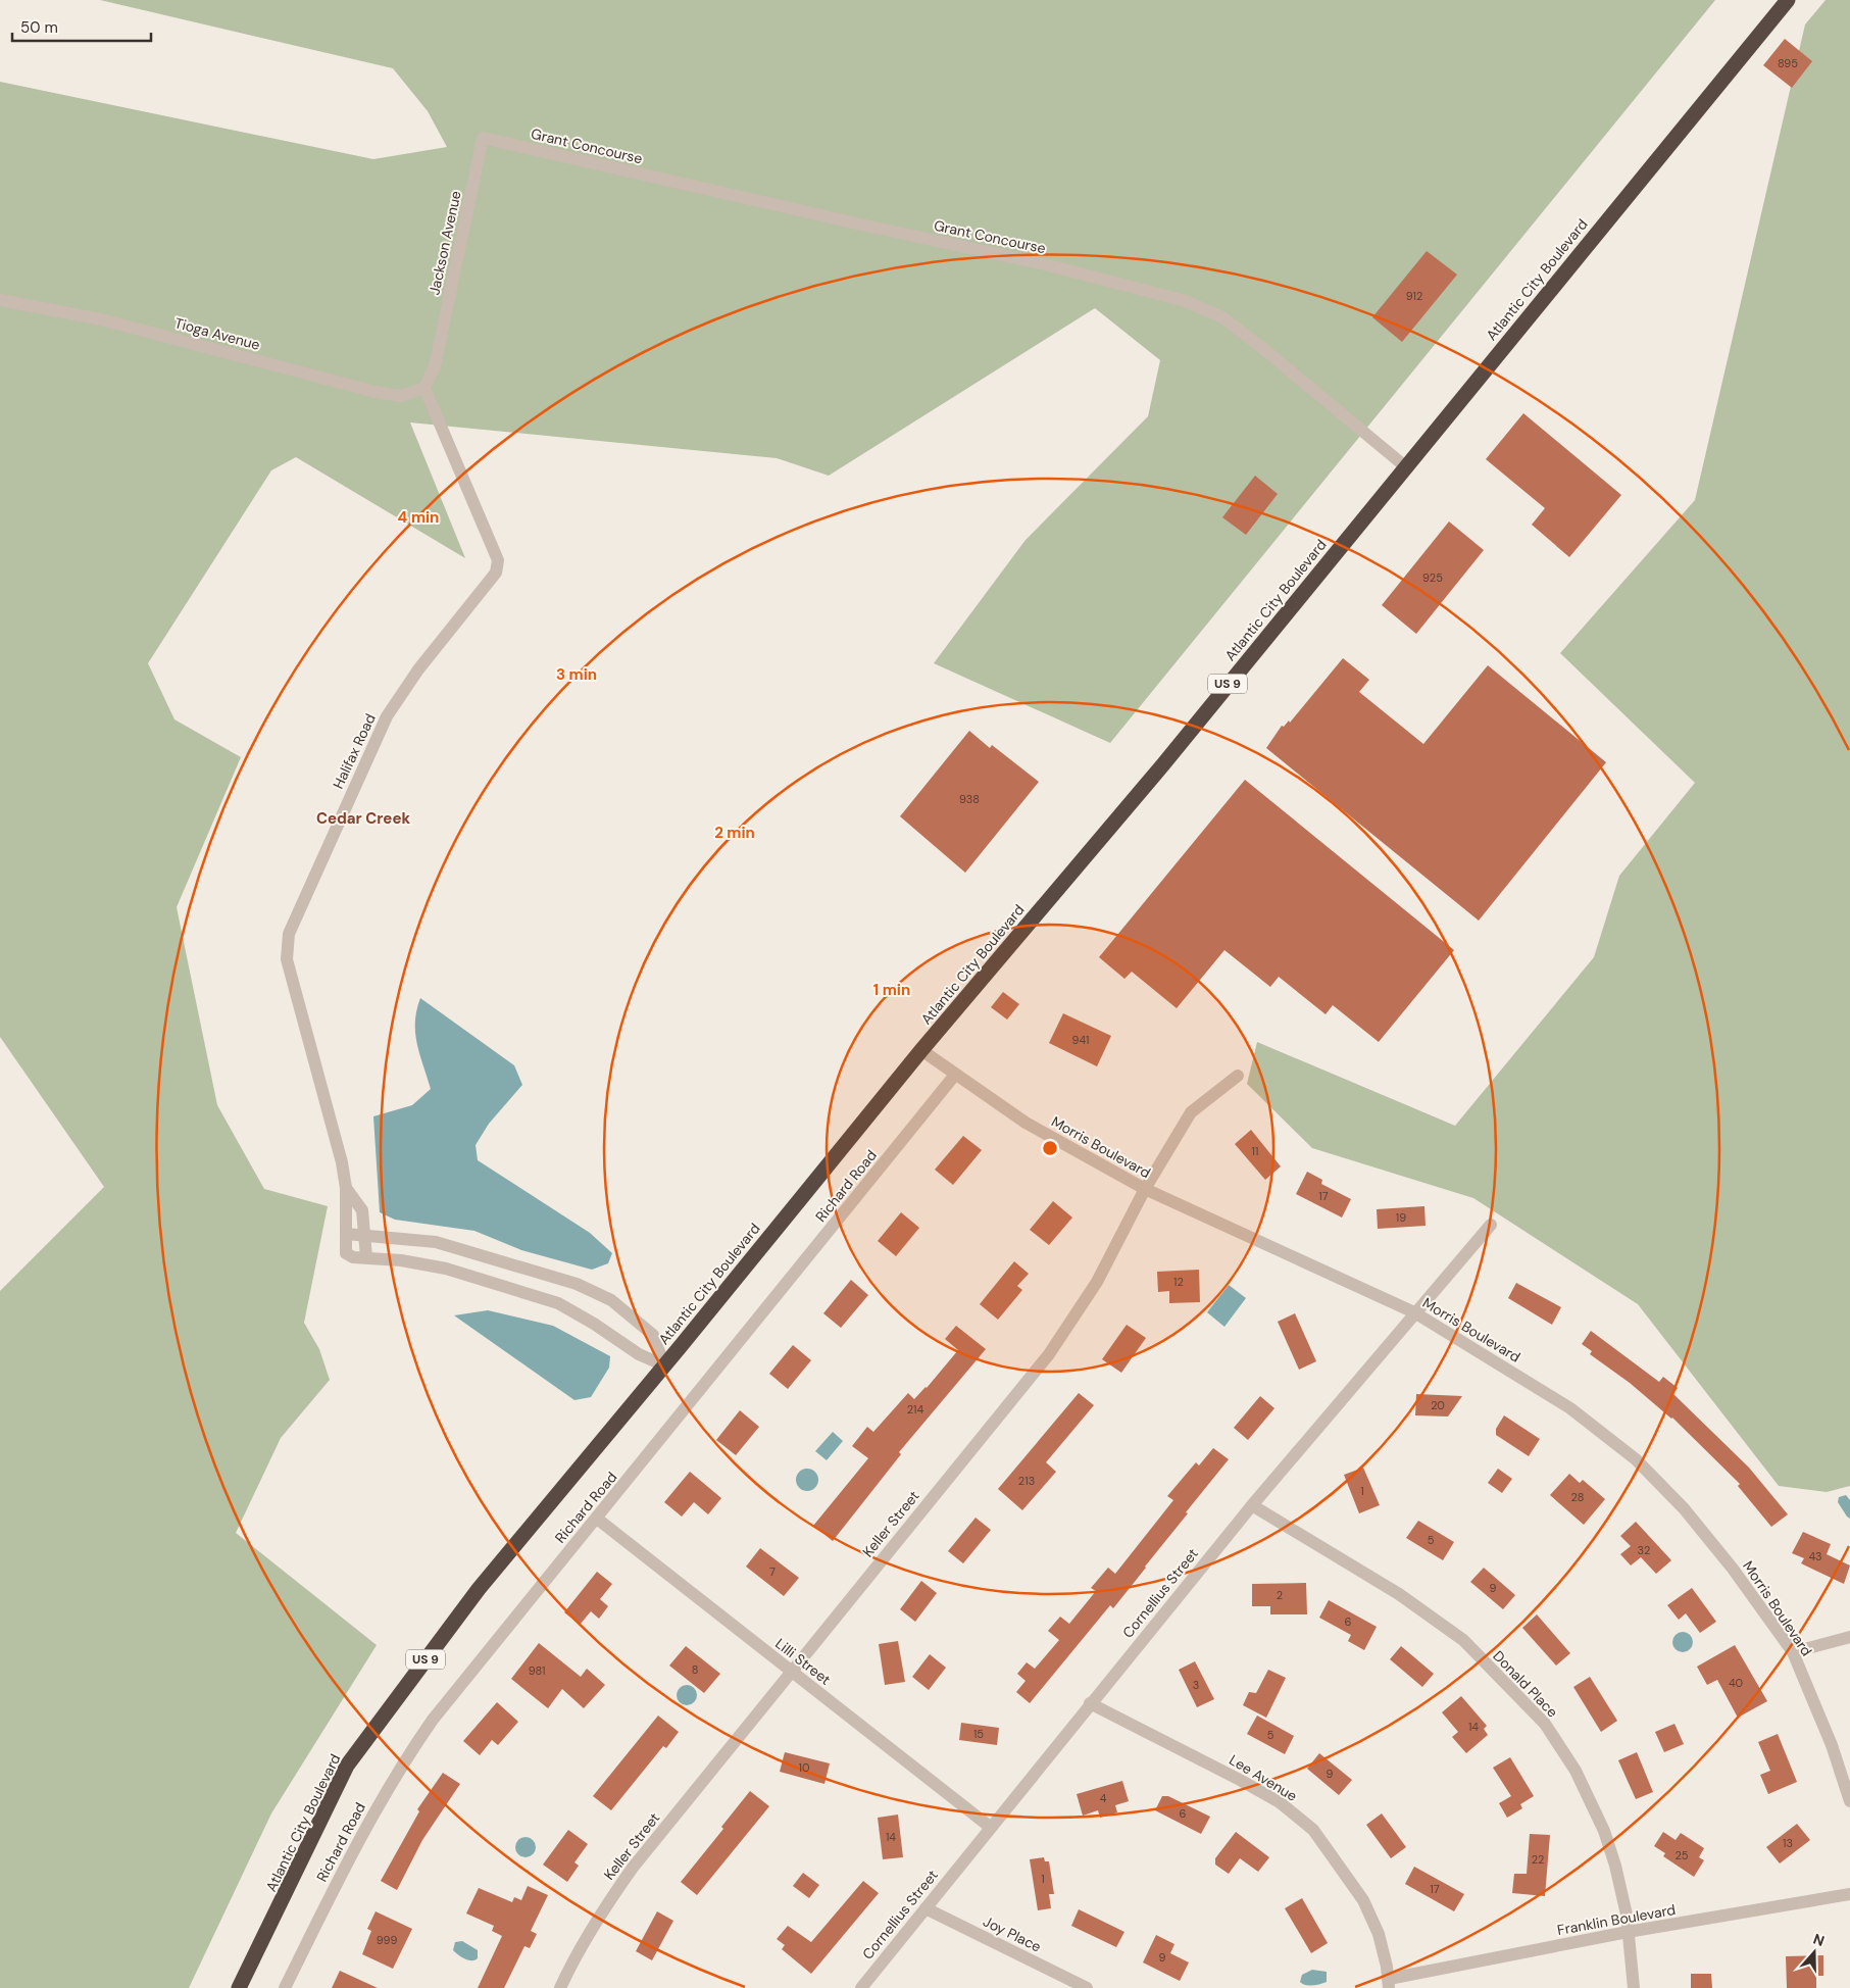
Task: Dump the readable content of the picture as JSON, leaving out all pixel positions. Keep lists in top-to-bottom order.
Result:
{
  "streets": {
    "highway": ["Atlantic City Boulevard", "US 9"],
    "street": [
      "Grant Concourse",
      "Jackson Avenue",
      "Tioga Avenue",
      "Halifax Road",
      "Morris Boulevard",
      "Richard Road",
      "Keller Street",
      "Cornellius Street",
      "Lilli Street",
      "Donald Place",
      "Lee Avenue",
      "Franklin Boulevard",
      "Joy Place"
    ]
  },
  "crossings": [
    ["Grant Concourse", "Jackson Avenue"],
    ["Grant Concourse", "Atlantic City Boulevard"],
    ["Jackson Avenue", "Tioga Avenue"],
    ["Jackson Avenue", "Halifax Road"],
    ["Atlantic City Boulevard", "Morris Boulevard"],
    ["Tioga Avenue", "Halifax Road"],
    ["Morris Boulevard", "Richard Road"],
    ["Morris Boulevard", "Keller Street"],
    ["Morris Boulevard", "Cornellius Street"],
    ["Richard Road", "Lilli Street"],
    ["Keller Street", "Lilli Street"],
    ["Cornellius Street", "Lilli Street"],
    ["Cornellius Street", "Donald Place"],
    ["Cornellius Street", "Lee Avenue"],
    ["Cornellius Street", "Joy Place"],
    ["Donald Place", "Franklin Boulevard"],
    ["Lee Avenue", "Franklin Boulevard"]
  ],
  "districts": ["Cedar Creek"],
  "house_numbers": [
    "895",
    "912",
    "925",
    "938",
    "941",
    "11",
    "17",
    "19",
    "12",
    "20",
    "214",
    "213",
    "1",
    "28",
    "5",
    "32",
    "43",
    "7",
    "9",
    "2",
    "6",
    "8",
    "981",
    "40",
    "3",
    "14",
    "15",
    "5",
    "10",
    "9",
    "4",
    "6",
    "14",
    "13",
    "25",
    "22",
    "1",
    "17",
    "999",
    "9"
  ],
  "scale_bar": "50 m",
  "north": "top",
  "rings": [
    "4 min",
    "3 min",
    "2 min",
    "1 min"
  ]
}
